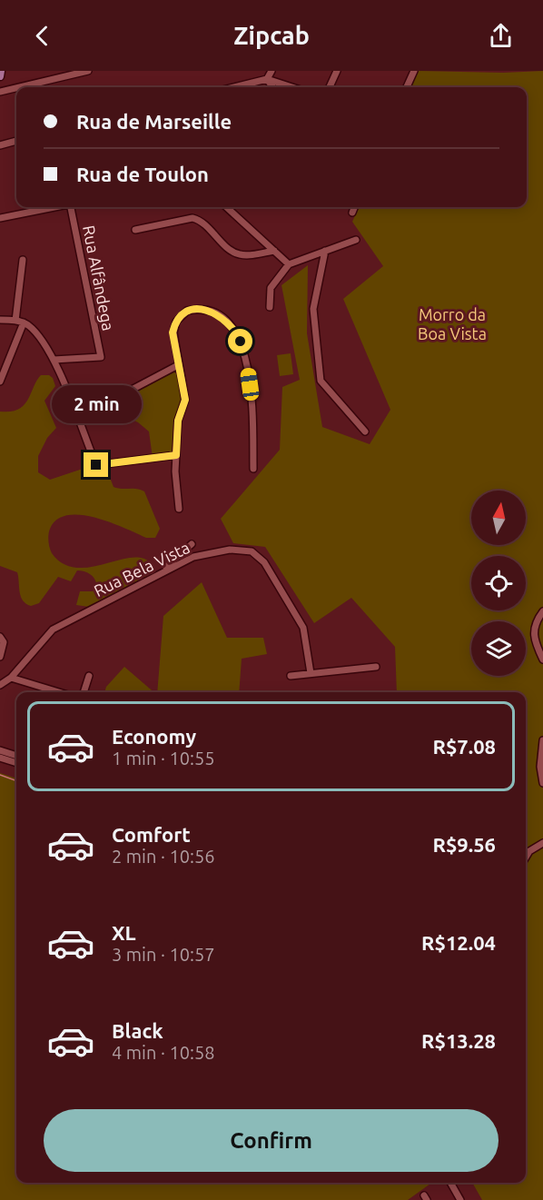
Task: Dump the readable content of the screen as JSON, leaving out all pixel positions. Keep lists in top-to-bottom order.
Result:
{
  "streets": {
    "street": ["Rua Alfândega", "Rua Bela Vista"]
  },
  "parks": ["Morro da Boa Vista"],
  "north": "top",
  "page": {
    "header": "Zipcab",
    "banner": ["Rua de Marseille", "Rua de Toulon"],
    "bubble": "2 min",
    "list": [
      {
        "name": "Economy",
        "note": "1 min · 10:55",
        "value": "R$7.08"
      },
      {
        "name": "Comfort",
        "note": "2 min · 10:56",
        "value": "R$9.56"
      },
      {
        "name": "XL",
        "note": "3 min · 10:57",
        "value": "R$12.04"
      },
      {
        "name": "Black",
        "note": "4 min · 10:58",
        "value": "R$13.28"
      }
    ],
    "buttons": "Confirm"
  }
}
